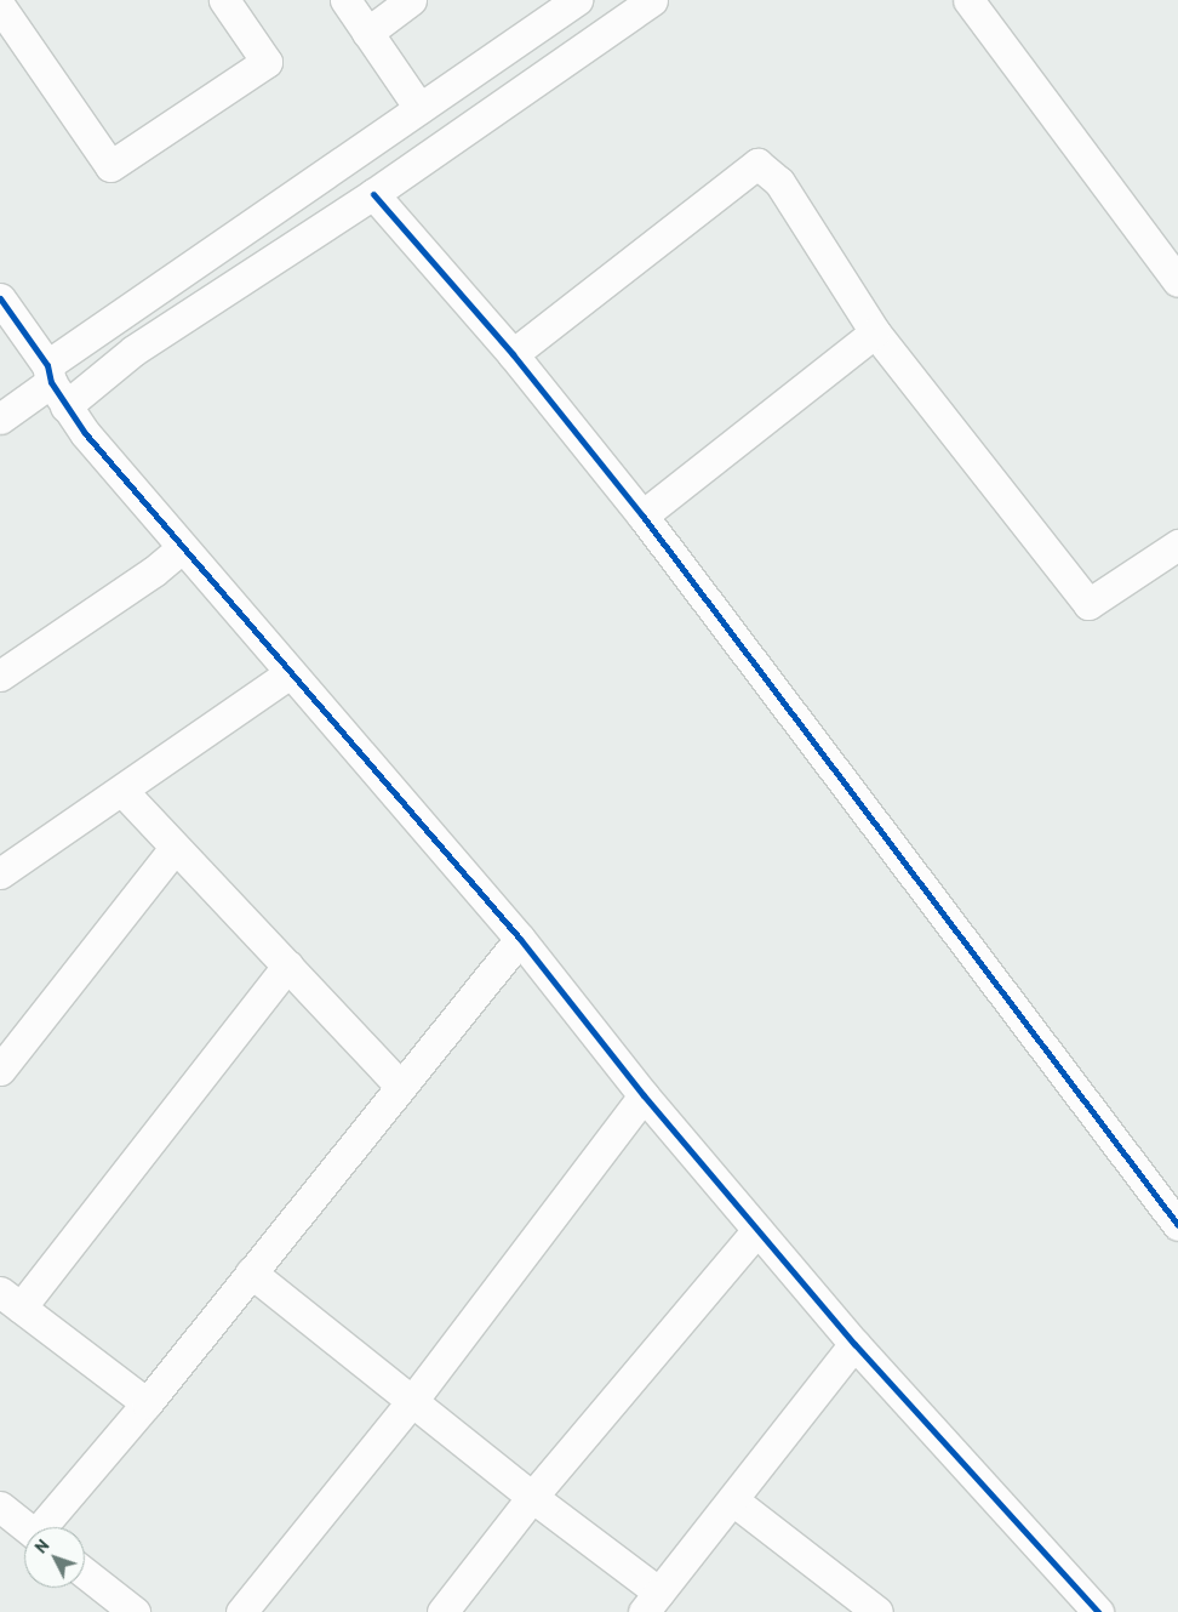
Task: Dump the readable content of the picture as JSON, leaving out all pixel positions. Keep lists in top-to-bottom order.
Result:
{
  "north": "top left"
}
